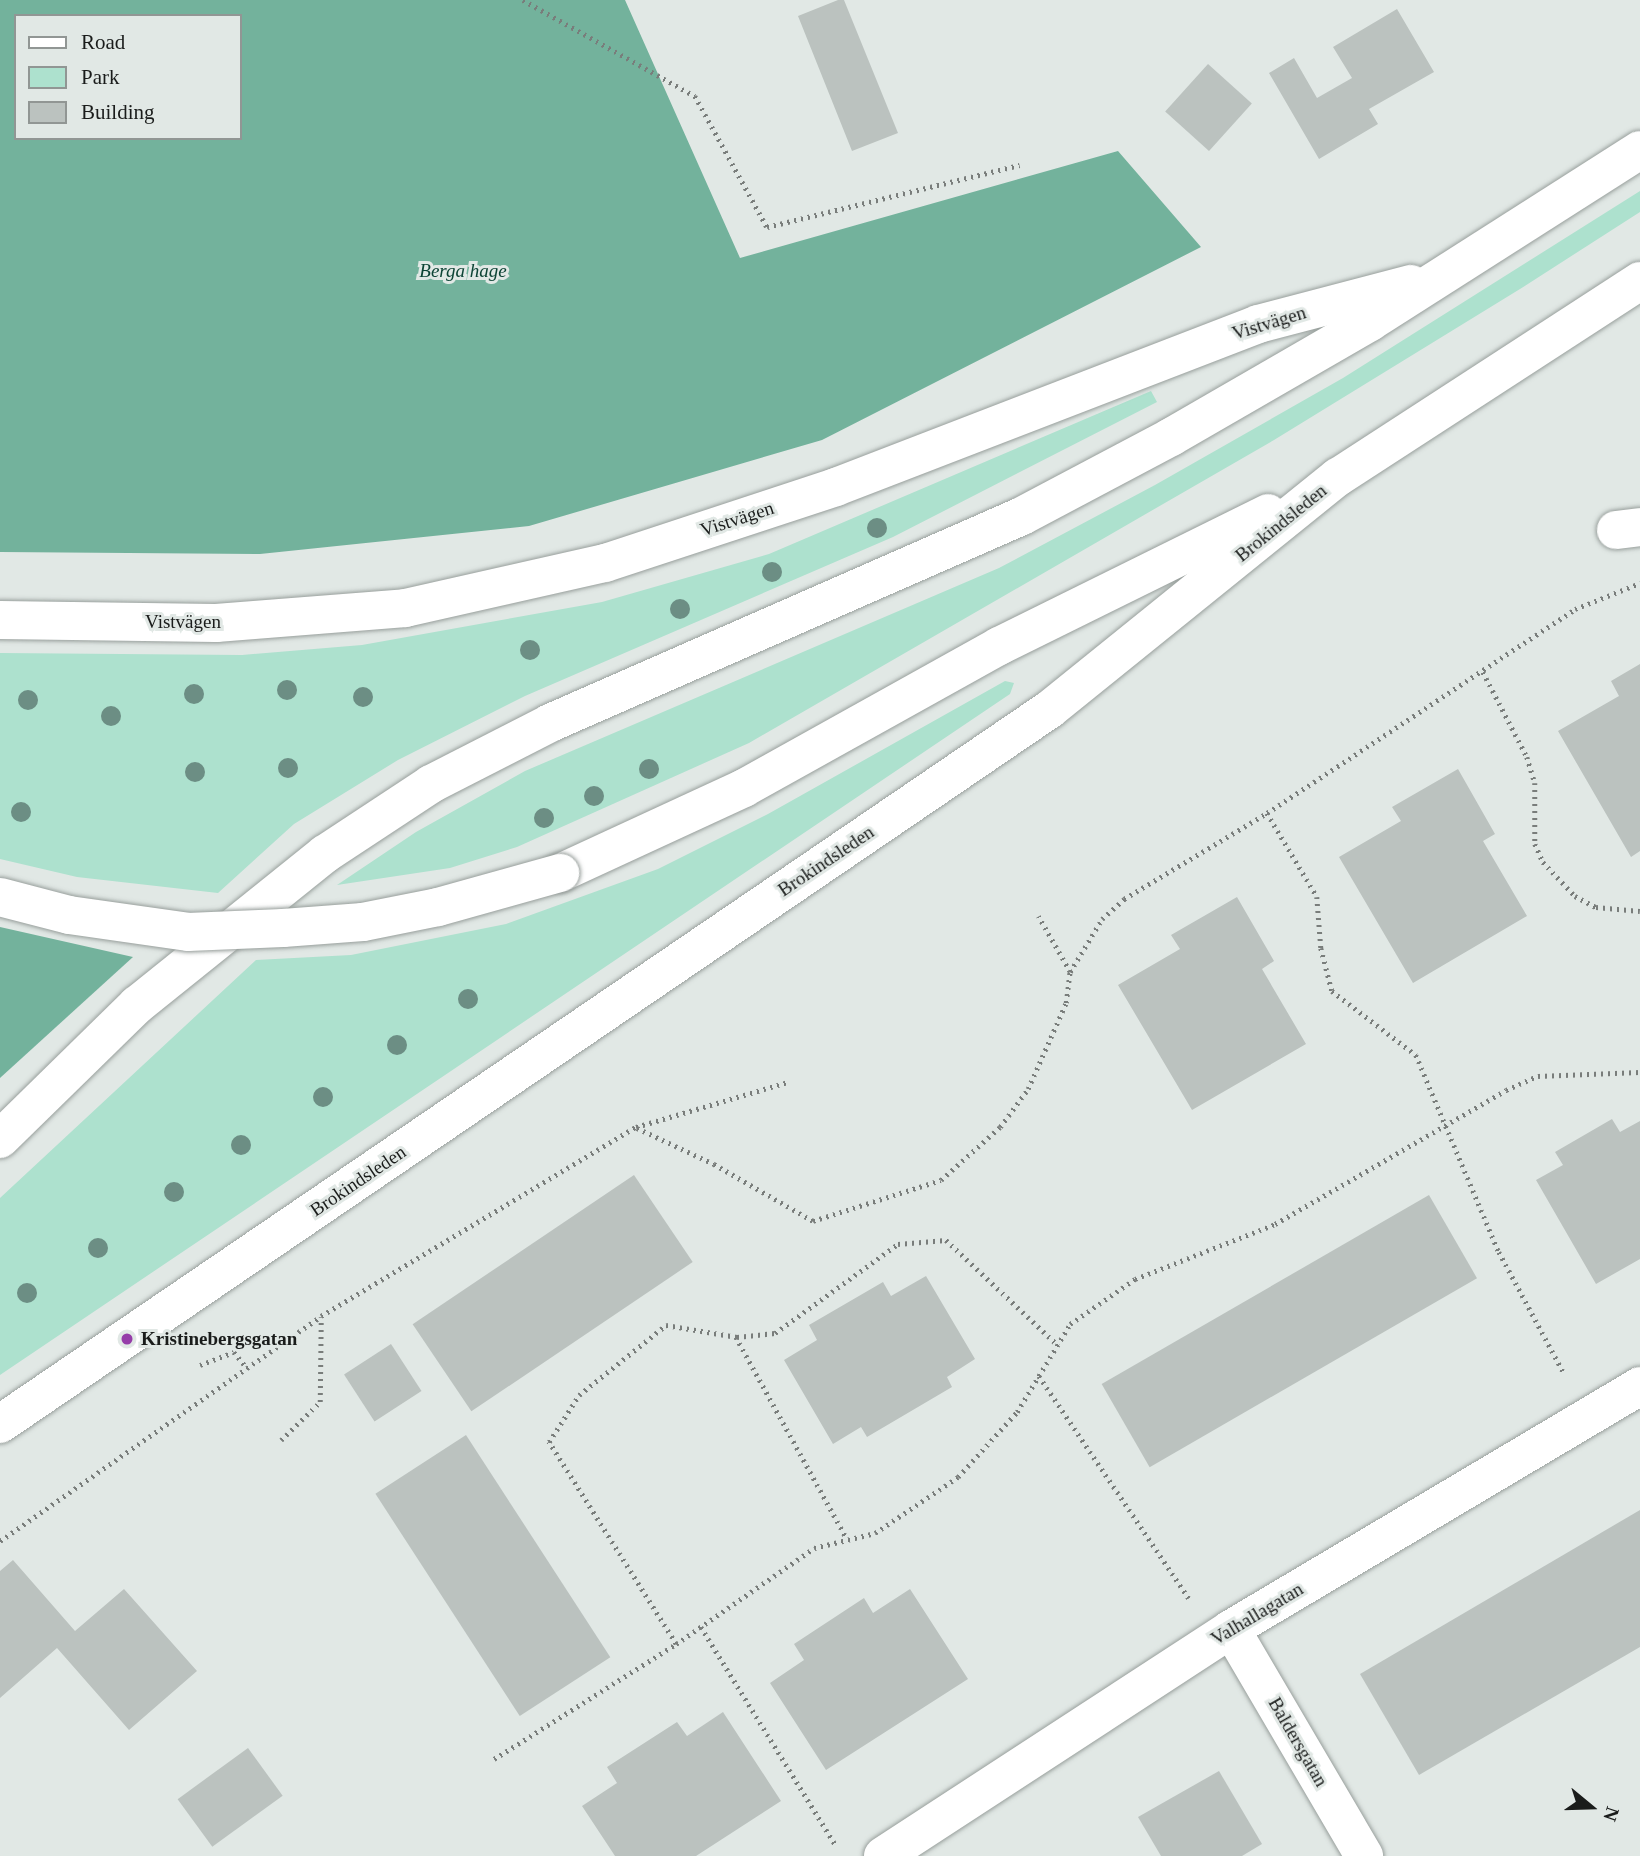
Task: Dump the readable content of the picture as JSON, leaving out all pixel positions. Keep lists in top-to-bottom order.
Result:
{
  "streets": {
    "main road": [
      "Vistvägen",
      "Brokindsleden",
      "Valhallagatan",
      "Baldersgatan"
    ]
  },
  "crossings": [
    ["Valhallagatan", "Baldersgatan"]
  ],
  "parks": ["Berga hage"],
  "places": ["Kristinebergsgatan"],
  "legend": ["Road", "Park", "Building"],
  "north": "right"
}
